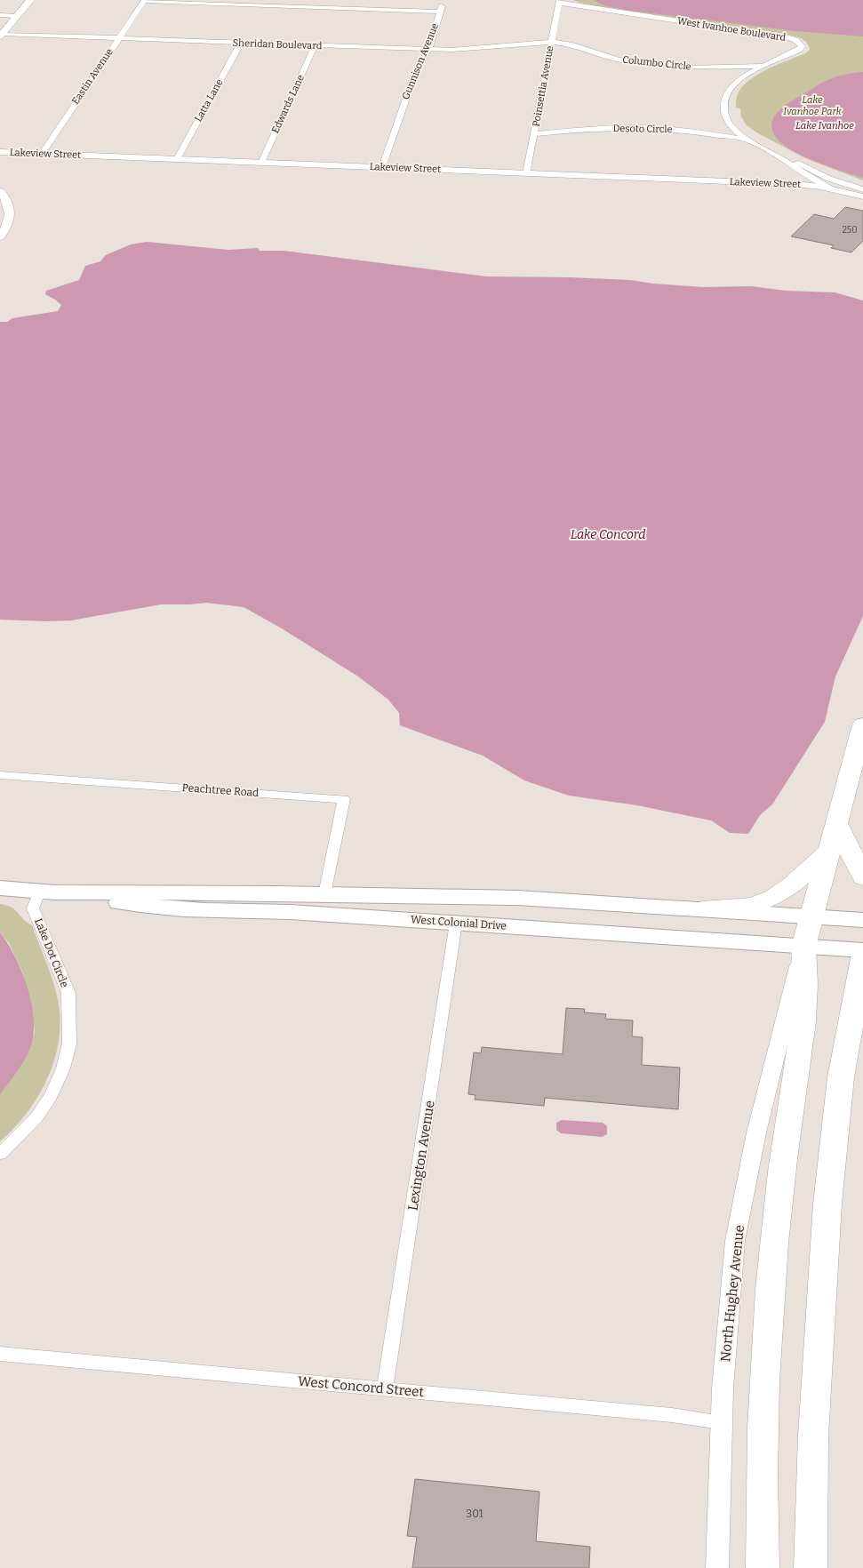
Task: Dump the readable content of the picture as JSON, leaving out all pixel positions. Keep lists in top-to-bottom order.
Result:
{
  "streets": {
    "highway": ["West Colonial Drive"],
    "street": [
      "West Ivanhoe Boulevard",
      "Sheridan Boulevard",
      "Gunnison Avenue",
      "Columbo Circle",
      "Eastin Avenue",
      "Poinsettia Avenue",
      "Latta Lane",
      "Edwards Lane",
      "Desoto Circle",
      "Lakeview Street",
      "Peachtree Road",
      "Lake Dot Circle",
      "Lexington Avenue",
      "North Hughey Avenue",
      "West Concord Street"
    ]
  },
  "crossings": [
    ["West Ivanhoe Boulevard", "Columbo Circle"],
    ["West Ivanhoe Boulevard", "Poinsettia Avenue"],
    ["Sheridan Boulevard", "Gunnison Avenue"],
    ["Sheridan Boulevard", "Columbo Circle"],
    ["Sheridan Boulevard", "Eastin Avenue"],
    ["Sheridan Boulevard", "Poinsettia Avenue"],
    ["Sheridan Boulevard", "Latta Lane"],
    ["Sheridan Boulevard", "Edwards Lane"],
    ["Gunnison Avenue", "Eastin Avenue"],
    ["Gunnison Avenue", "Lakeview Street"],
    ["Columbo Circle", "Poinsettia Avenue"],
    ["Eastin Avenue", "Lakeview Street"],
    ["Poinsettia Avenue", "Desoto Circle"],
    ["Poinsettia Avenue", "Lakeview Street"],
    ["Latta Lane", "Lakeview Street"],
    ["Edwards Lane", "Lakeview Street"],
    ["Peachtree Road", "West Colonial Drive"],
    ["West Colonial Drive", "Lake Dot Circle"],
    ["West Colonial Drive", "Lexington Avenue"],
    ["West Colonial Drive", "North Hughey Avenue"],
    ["Lexington Avenue", "West Concord Street"],
    ["North Hughey Avenue", "West Concord Street"]
  ],
  "water": ["Lake Ivanhoe", "Lake Concord"],
  "parks": ["Lake Ivanhoe Park"],
  "house_numbers": ["250", "301"]
}
